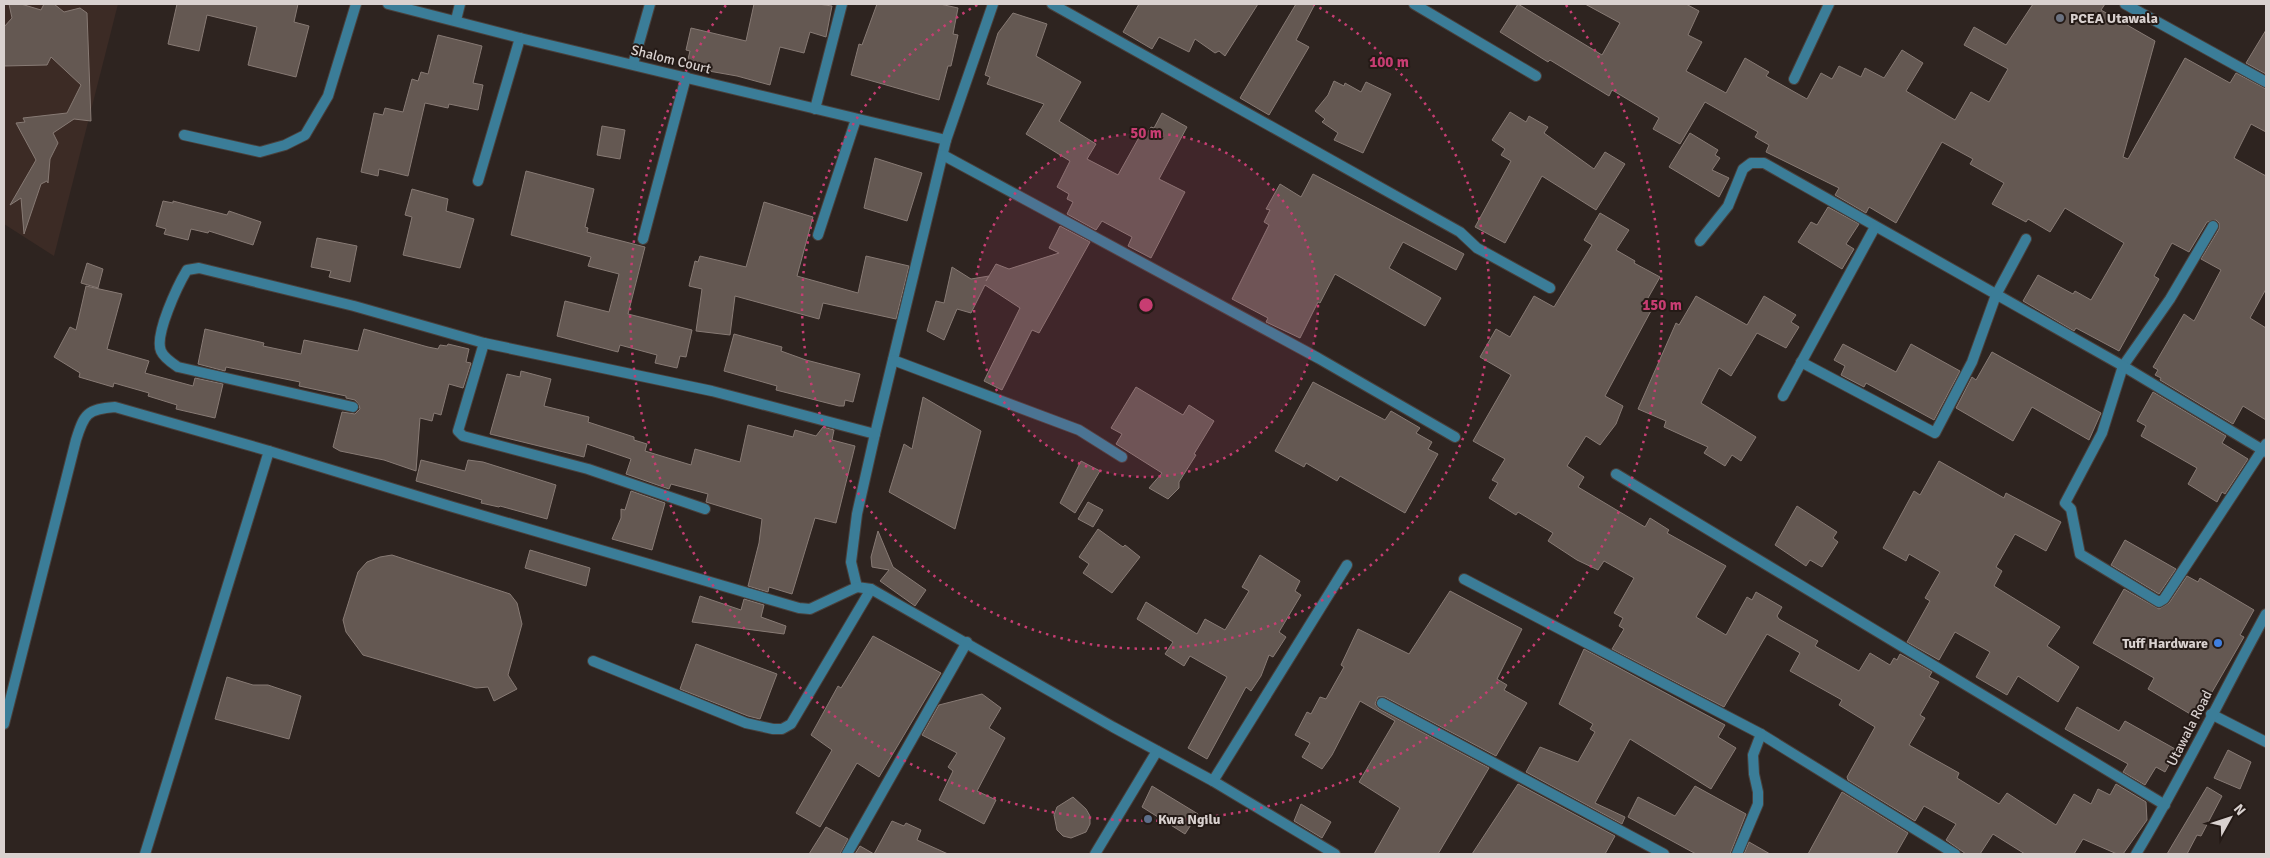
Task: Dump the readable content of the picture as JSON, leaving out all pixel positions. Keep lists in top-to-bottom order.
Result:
{
  "streets": {
    "street": ["Shalom Court", "Utawala Road"]
  },
  "places": ["PCEA Utawala", "Tuff Hardware", "Kwa Ngilu"],
  "north": "top right",
  "rings": ["100 m", "50 m", "150 m"]
}
